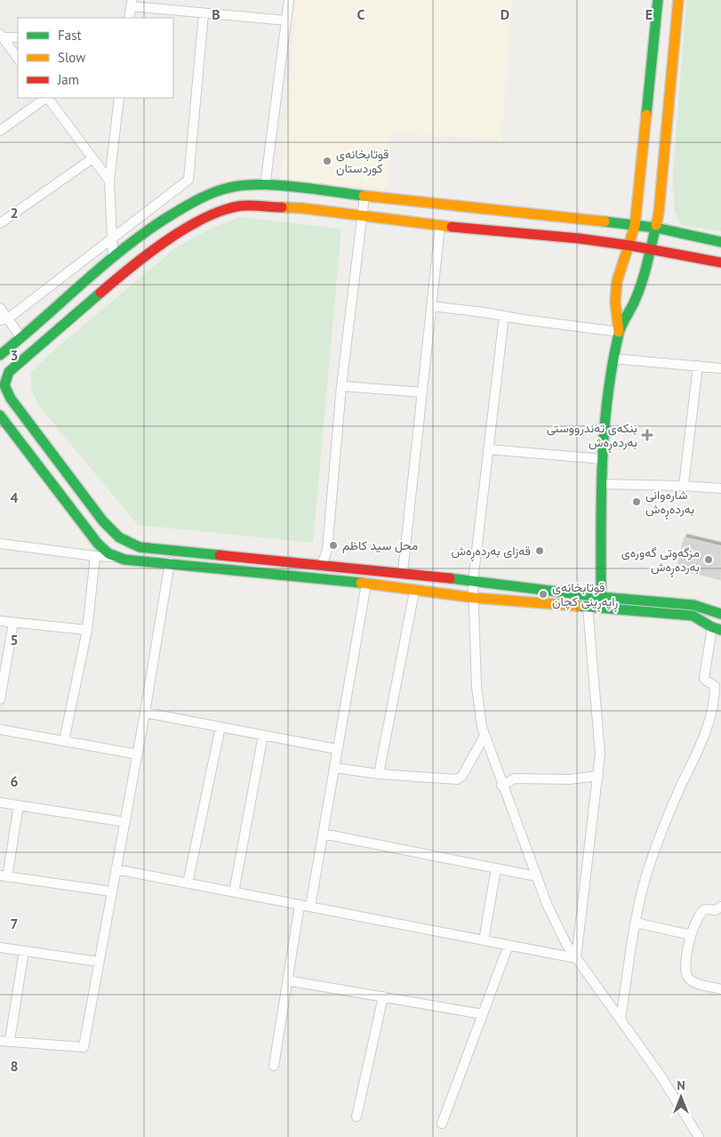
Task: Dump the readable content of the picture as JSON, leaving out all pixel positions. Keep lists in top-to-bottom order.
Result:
{
  "places": {
    "other": [
      "قوتابخانەی کوردستان",
      "شارەوانی بەردەڕەش",
      "محل سيد كاظم",
      "قەزای بەردەڕەش",
      "مزگەوتی گەورەی بەردەڕەش",
      "قوتابخانەی ڕاپەڕینی کچان"
    ],
    "health": ["بنکەی تەندرووستی بەردەڕەش"]
  },
  "legend": ["Fast", "Slow", "Jam"],
  "north": "top",
  "grid": {
    "columns": [
      "B",
      "C",
      "D",
      "E"
    ],
    "rows": [
      "2",
      "3",
      "4",
      "5",
      "6",
      "7",
      "8"
    ]
  }
}
